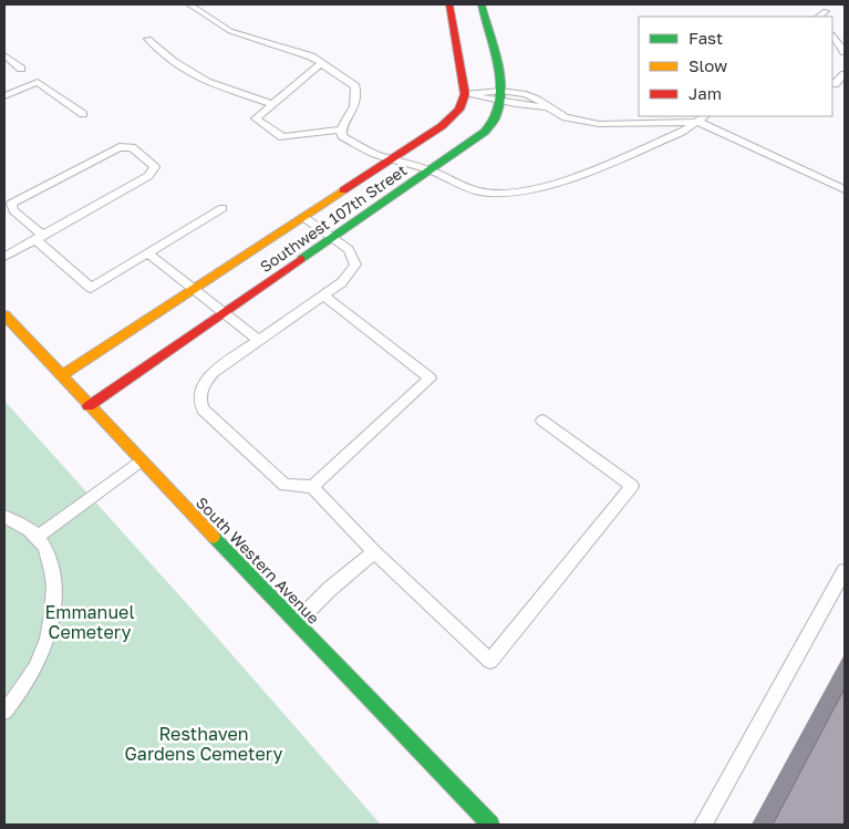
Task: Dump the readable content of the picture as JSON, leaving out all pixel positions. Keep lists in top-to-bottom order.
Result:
{
  "streets": {
    "street": ["Southwest 107th Street", "South Western Avenue"]
  },
  "crossings": [
    ["Southwest 107th Street", "South Western Avenue"]
  ],
  "parks": ["Emmanuel Cemetery", "Resthaven Gardens Cemetery"],
  "legend": ["Fast", "Slow", "Jam"]
}
